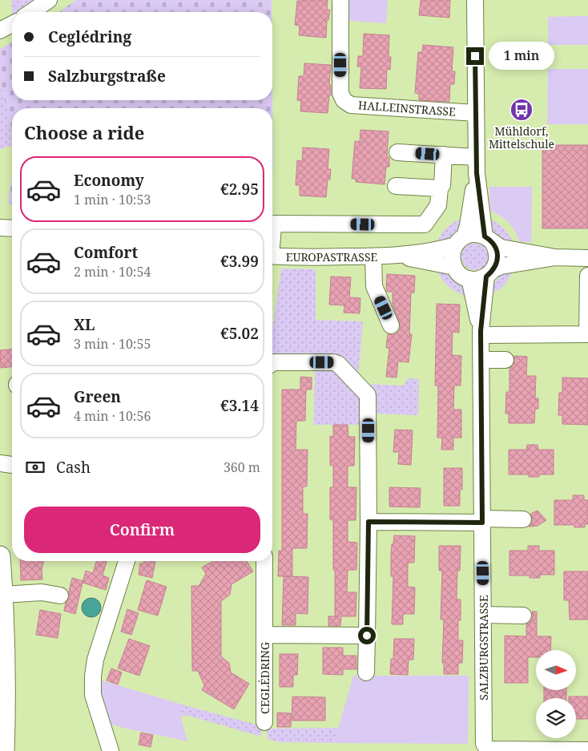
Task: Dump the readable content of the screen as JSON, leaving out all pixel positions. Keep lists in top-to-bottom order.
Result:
{
  "streets": {
    "street": [
      "HALLEINSTRASSE",
      "EUROPASTRASSE",
      "SALZBURGSTRASSE",
      "CEGLÉDRING"
    ]
  },
  "crossings": [
    ["EUROPASTRASSE", "SALZBURGSTRASSE"]
  ],
  "places": {
    "bus stop": ["Mühldorf, Mittelschule"]
  },
  "north": "right",
  "page": {
    "banner": ["Ceglédring", "Salzburgstraße"],
    "bubble": "1 min",
    "heading": "Choose a ride",
    "list": [
      {
        "name": "Economy",
        "note": "1 min · 10:53",
        "value": "€2.95"
      },
      {
        "name": "Comfort",
        "note": "2 min · 10:54",
        "value": "€3.99"
      },
      {
        "name": "XL",
        "note": "3 min · 10:55",
        "value": "€5.02"
      },
      {
        "name": "Green",
        "note": "4 min · 10:56",
        "value": "€3.14"
      }
    ],
    "pay": ["Cash", "360 m"],
    "buttons": "Confirm"
  }
}
